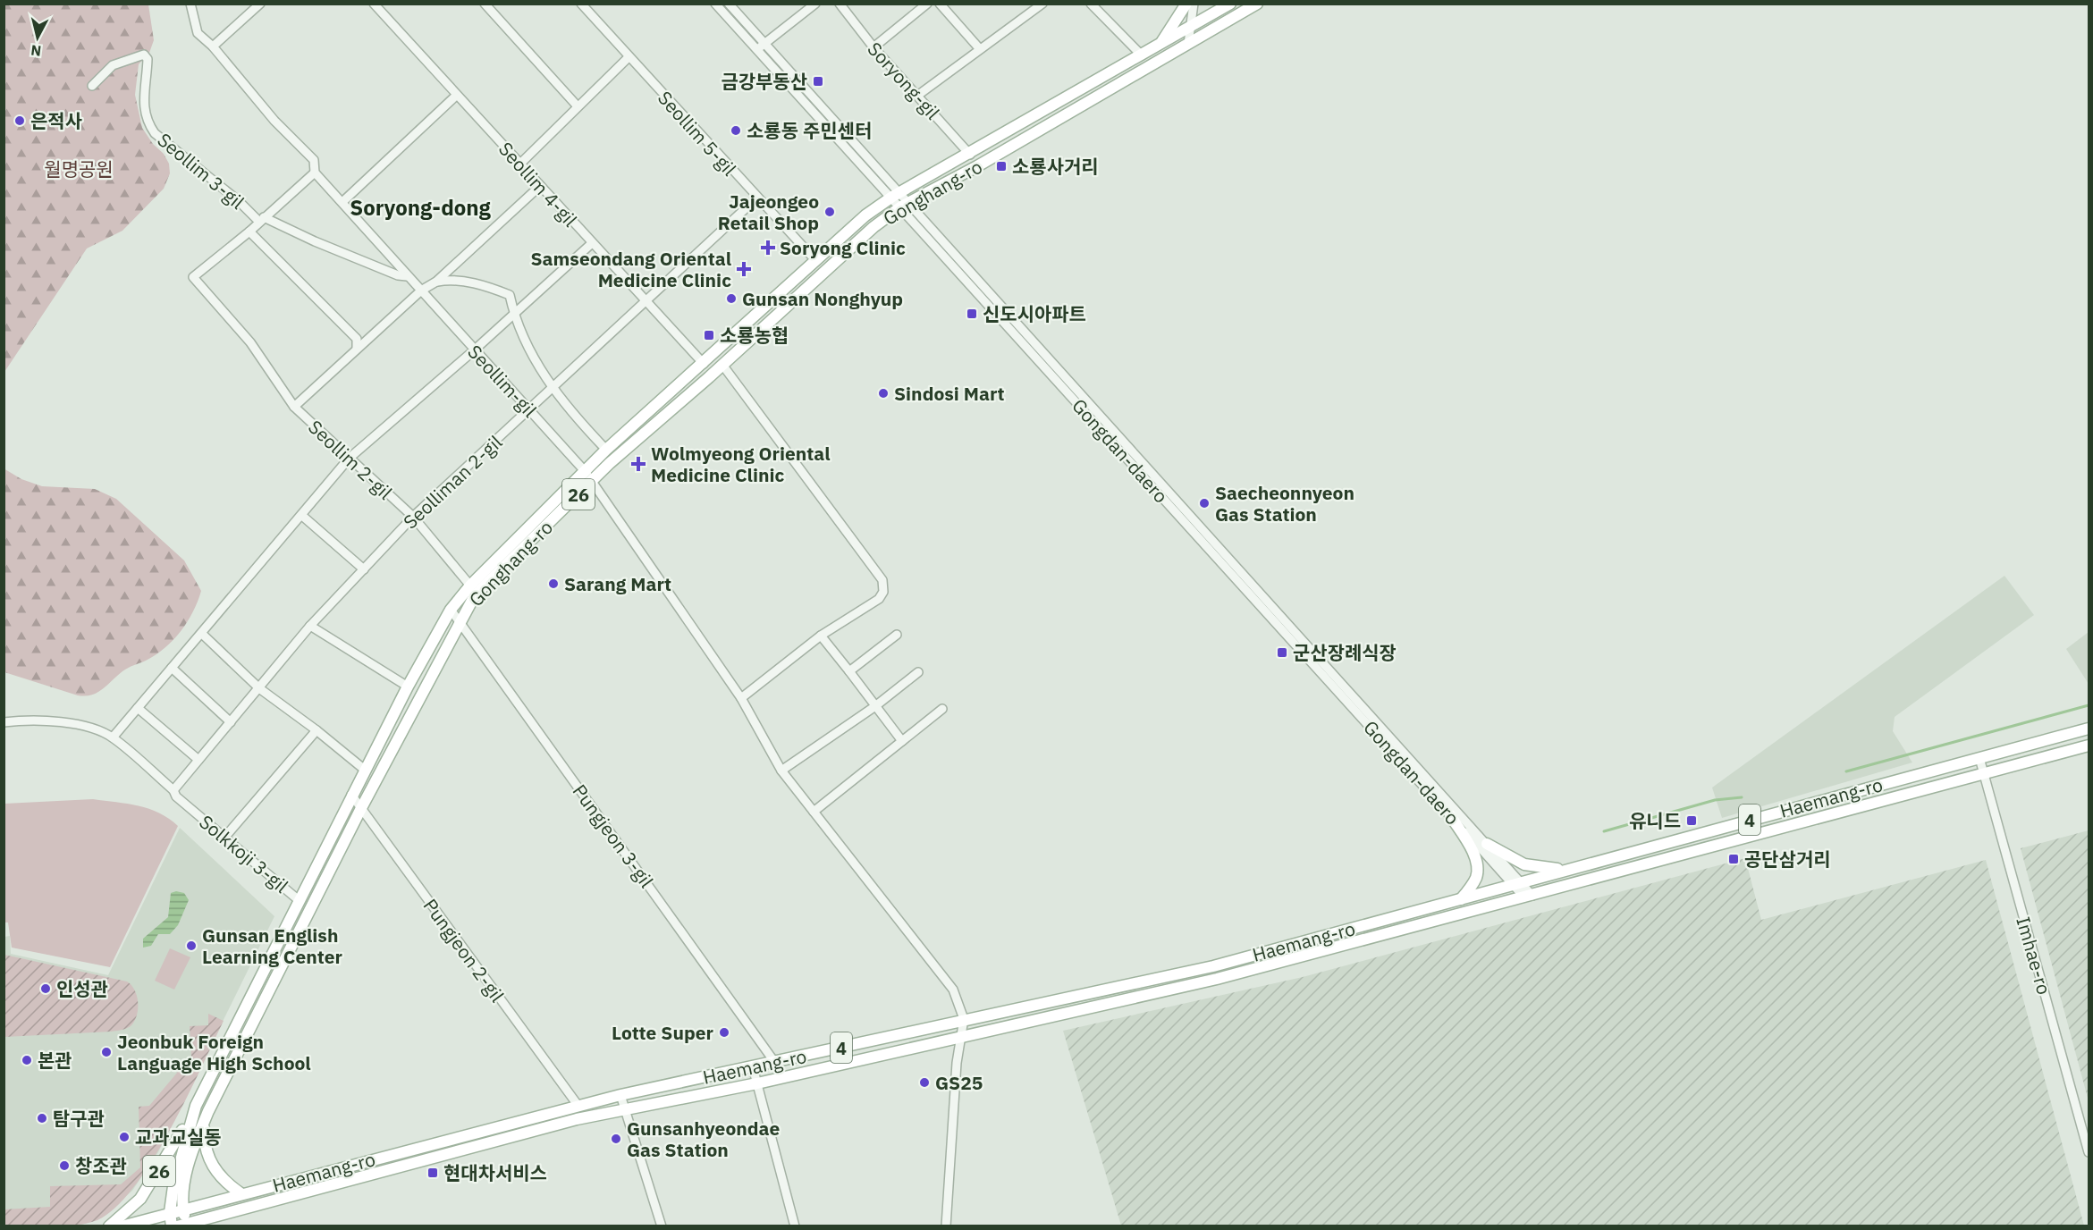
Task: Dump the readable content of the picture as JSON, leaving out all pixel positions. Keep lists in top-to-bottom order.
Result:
{
  "streets": {
    "main road": [
      "Gonghang-ro",
      "26",
      "Haemang-ro",
      "4"
    ],
    "street": [
      "Soryong-gil",
      "Seollim 5-gil",
      "Seollim 3-gil",
      "Seollim 4-gil",
      "Seollim-gil",
      "Gongdan-daero",
      "Seollim 2-gil",
      "Seolliman 2-gil",
      "Pungjeon 3-gil",
      "Solkkoji 3-gil",
      "Pungjeon 2-gil",
      "Imhae-ro"
    ]
  },
  "crossings": [
    ["Soryong-gil", "Gonghang-ro"],
    ["Seollim 5-gil", "Gonghang-ro"],
    ["Seollim 5-gil", "Seolliman 2-gil"],
    ["Seollim 3-gil", "Seollim-gil"],
    ["Seollim 3-gil", "Seollim 2-gil"],
    ["Seollim 4-gil", "Gonghang-ro"],
    ["Seollim 4-gil", "Seolliman 2-gil"],
    ["Gonghang-ro", "Seollim-gil"],
    ["Gonghang-ro", "Gongdan-daero"],
    ["Gonghang-ro", "Seollim 2-gil"],
    ["Gonghang-ro", "26"],
    ["Gonghang-ro", "Haemang-ro"],
    ["Gonghang-ro", "Pungjeon 3-gil"],
    ["Gonghang-ro", "Solkkoji 3-gil"],
    ["Gonghang-ro", "Pungjeon 2-gil"],
    ["Seollim-gil", "Seolliman 2-gil"],
    ["Seollim-gil", "Haemang-ro"],
    ["Gongdan-daero", "Haemang-ro"],
    ["Seollim 2-gil", "Seolliman 2-gil"],
    ["Seolliman 2-gil", "Solkkoji 3-gil"],
    ["Haemang-ro", "4"],
    ["Haemang-ro", "Pungjeon 3-gil"],
    ["Haemang-ro", "Pungjeon 2-gil"],
    ["Haemang-ro", "Imhae-ro"],
    ["4", "Imhae-ro"]
  ],
  "districts": ["Soryong-dong"],
  "parks": ["월명공원"],
  "places": {
    "transit": [
      "금강부동산",
      "소룡사거리",
      "신도시아파트",
      "소룡농협",
      "군산장례식장",
      "유니드",
      "공단삼거리",
      "현대차서비스"
    ],
    "other": [
      "은적사",
      "소룡동 주민센터",
      "Jajeongeo Retail Shop",
      "Gunsan Nonghyup",
      "Sindosi Mart",
      "Saecheonnyeon Gas Station",
      "Sarang Mart",
      "Gunsan English Learning Center",
      "인성관",
      "Lotte Super",
      "Jeonbuk Foreign Language High School",
      "본관",
      "GS25",
      "탐구관",
      "교과교실동",
      "Gunsanhyeondae Gas Station",
      "창조관"
    ],
    "health": ["Soryong Clinic", "Samseondang Oriental Medicine Clinic", "Wolmyeong Oriental Medicine Clinic"]
  },
  "north": "bottom"
}
